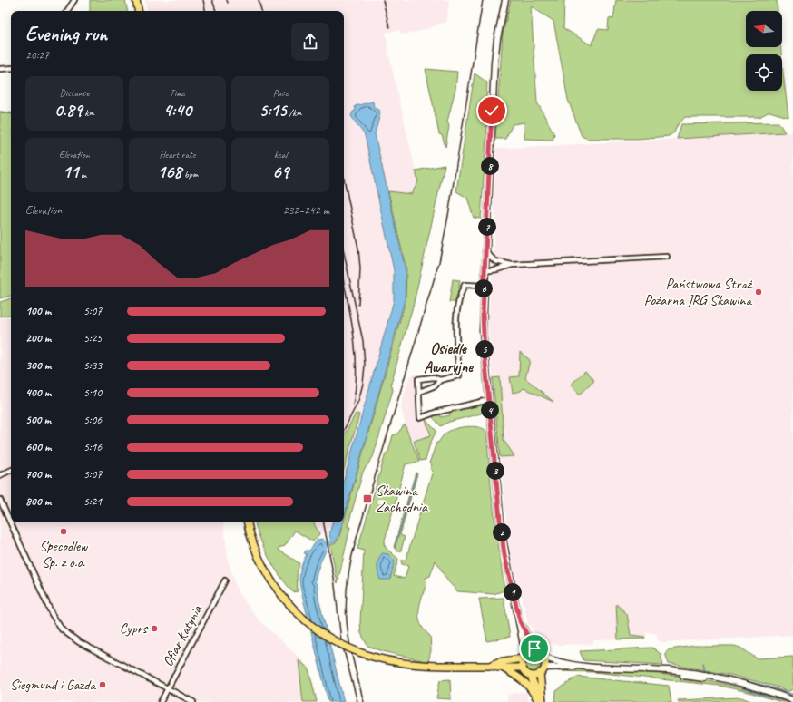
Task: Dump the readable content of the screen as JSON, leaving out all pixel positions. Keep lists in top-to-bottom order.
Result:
{
  "streets": {
    "street": ["Ofiar Katynia"]
  },
  "districts": ["Osiedle Awaryjne"],
  "places": {
    "other": [
      "Państwowa Straż Pożarna JRG Skawina",
      "Specodlew Sp. z o.o.",
      "Cyprs",
      "Siegmund i Gazda"
    ],
    "transit": ["Skawina Zachodnia"]
  },
  "north": "left",
  "page": {
    "heading": ["Evening run", "20:27"],
    "stats": [
      ["Distance", "0.89 km"],
      ["Time", "4:40"],
      ["Pace", "5:15 /km"],
      ["Elevation", "11 m"],
      ["Heart rate", "168 bpm"],
      ["kcal", "69"]
    ],
    "pins": [
      "8",
      "7",
      "6",
      "5",
      "4",
      "3",
      "2",
      "1"
    ],
    "chart": ["Elevation", "232–242 m"],
    "list": [
      {
        "name": "100 m",
        "note": "5:07"
      },
      {
        "name": "200 m",
        "note": "5:25"
      },
      {
        "name": "300 m",
        "note": "5:33"
      },
      {
        "name": "400 m",
        "note": "5:10"
      },
      {
        "name": "500 m",
        "note": "5:06"
      },
      {
        "name": "600 m",
        "note": "5:16"
      },
      {
        "name": "700 m",
        "note": "5:07"
      },
      {
        "name": "800 m",
        "note": "5:21"
      }
    ]
  }
}
